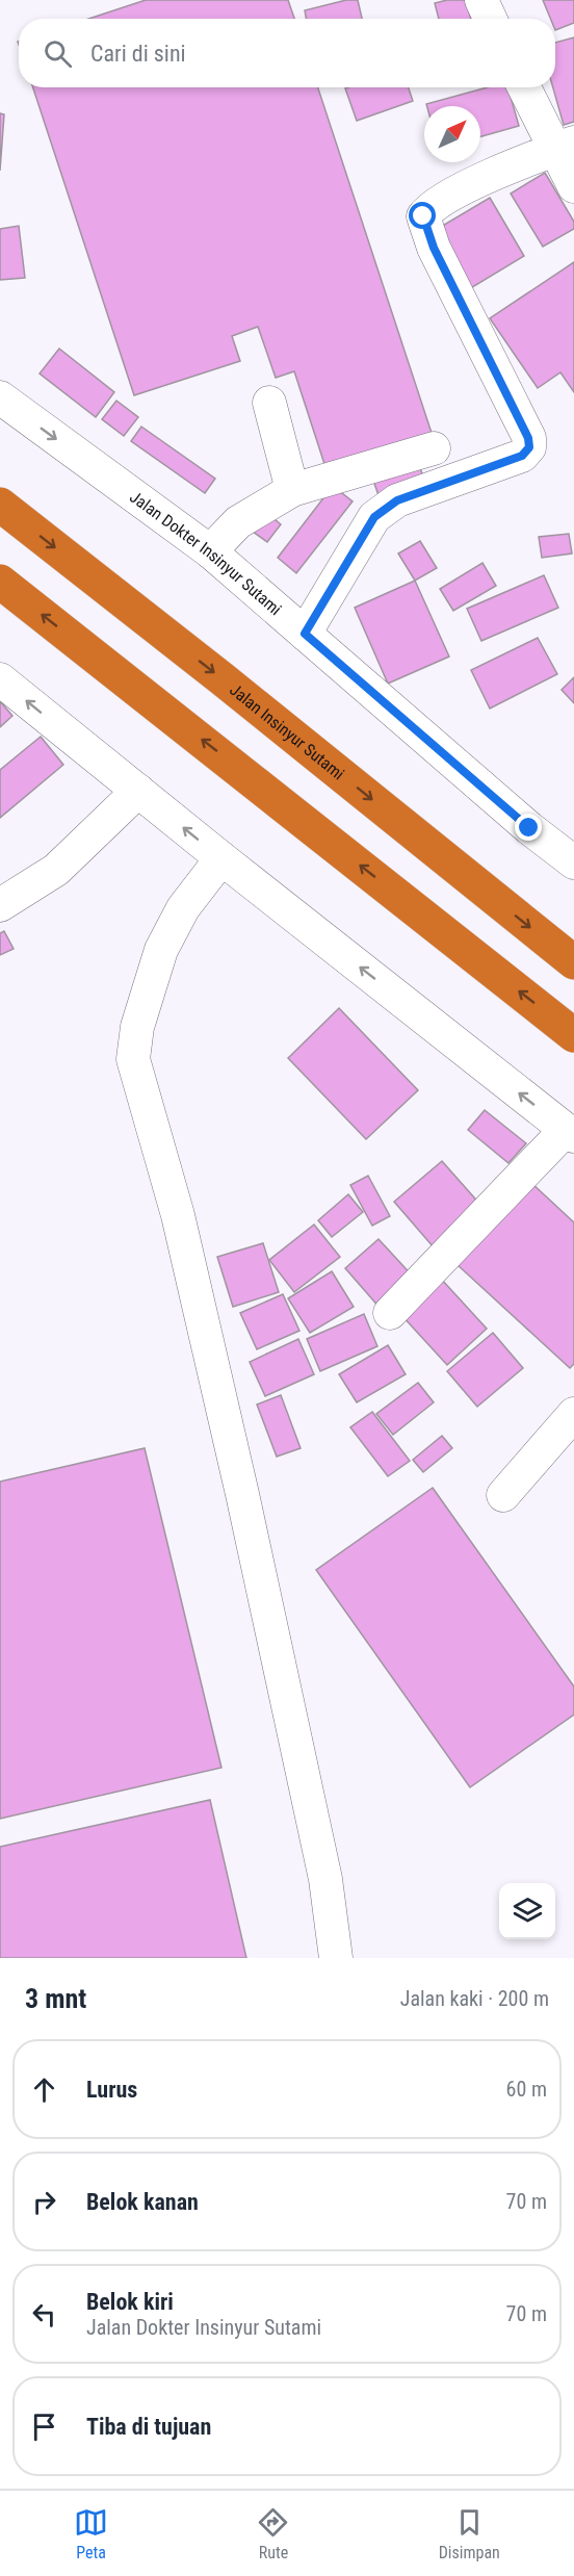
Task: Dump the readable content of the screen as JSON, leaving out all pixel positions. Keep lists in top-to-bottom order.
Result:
{
  "streets": {
    "highway": ["Jalan Insinyur Sutami"],
    "street": ["Jalan Dokter Insinyur Sutami"]
  },
  "north": "top right",
  "page": {
    "search": "Cari di sini",
    "heading": ["3 mnt", "Jalan kaki · 200 m"],
    "list": [
      ["Lurus", "60 m"],
      ["Belok kanan", "70 m"],
      ["Belok kiri", "Jalan Dokter Insinyur Sutami", "70 m"],
      "Tiba di tujuan"
    ],
    "nav": ["Peta", "Rute", "Disimpan"]
  }
}
